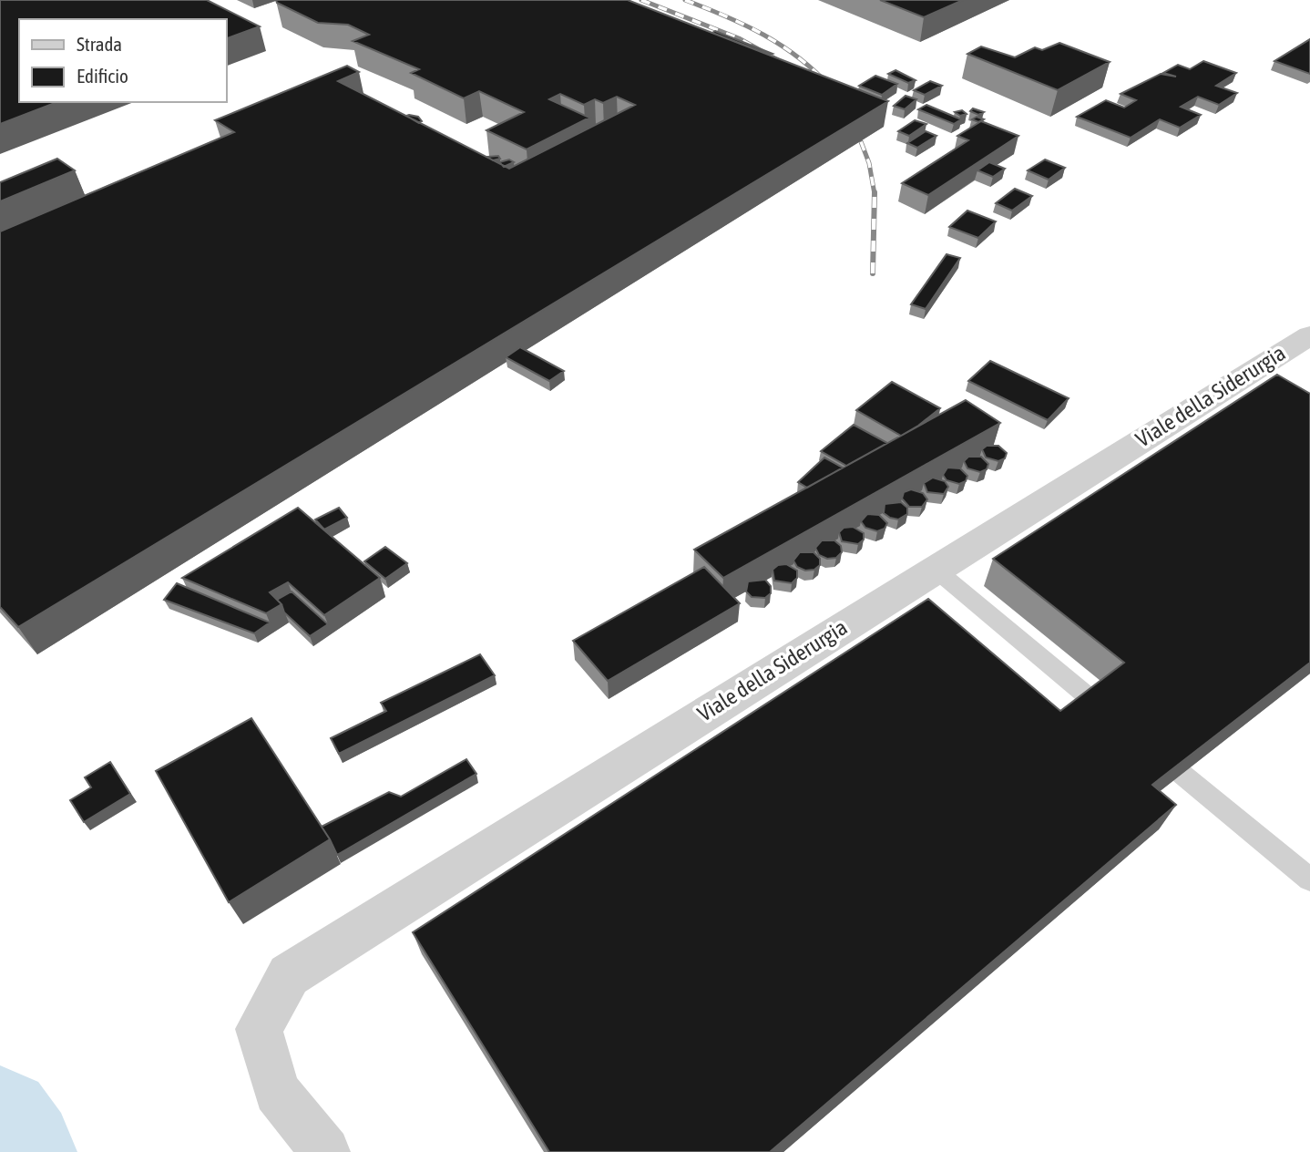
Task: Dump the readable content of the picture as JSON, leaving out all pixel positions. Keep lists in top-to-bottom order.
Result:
{
  "streets": {
    "street": ["Viale della Siderurgia"]
  },
  "legend": ["Strada", "Edificio"]
}
